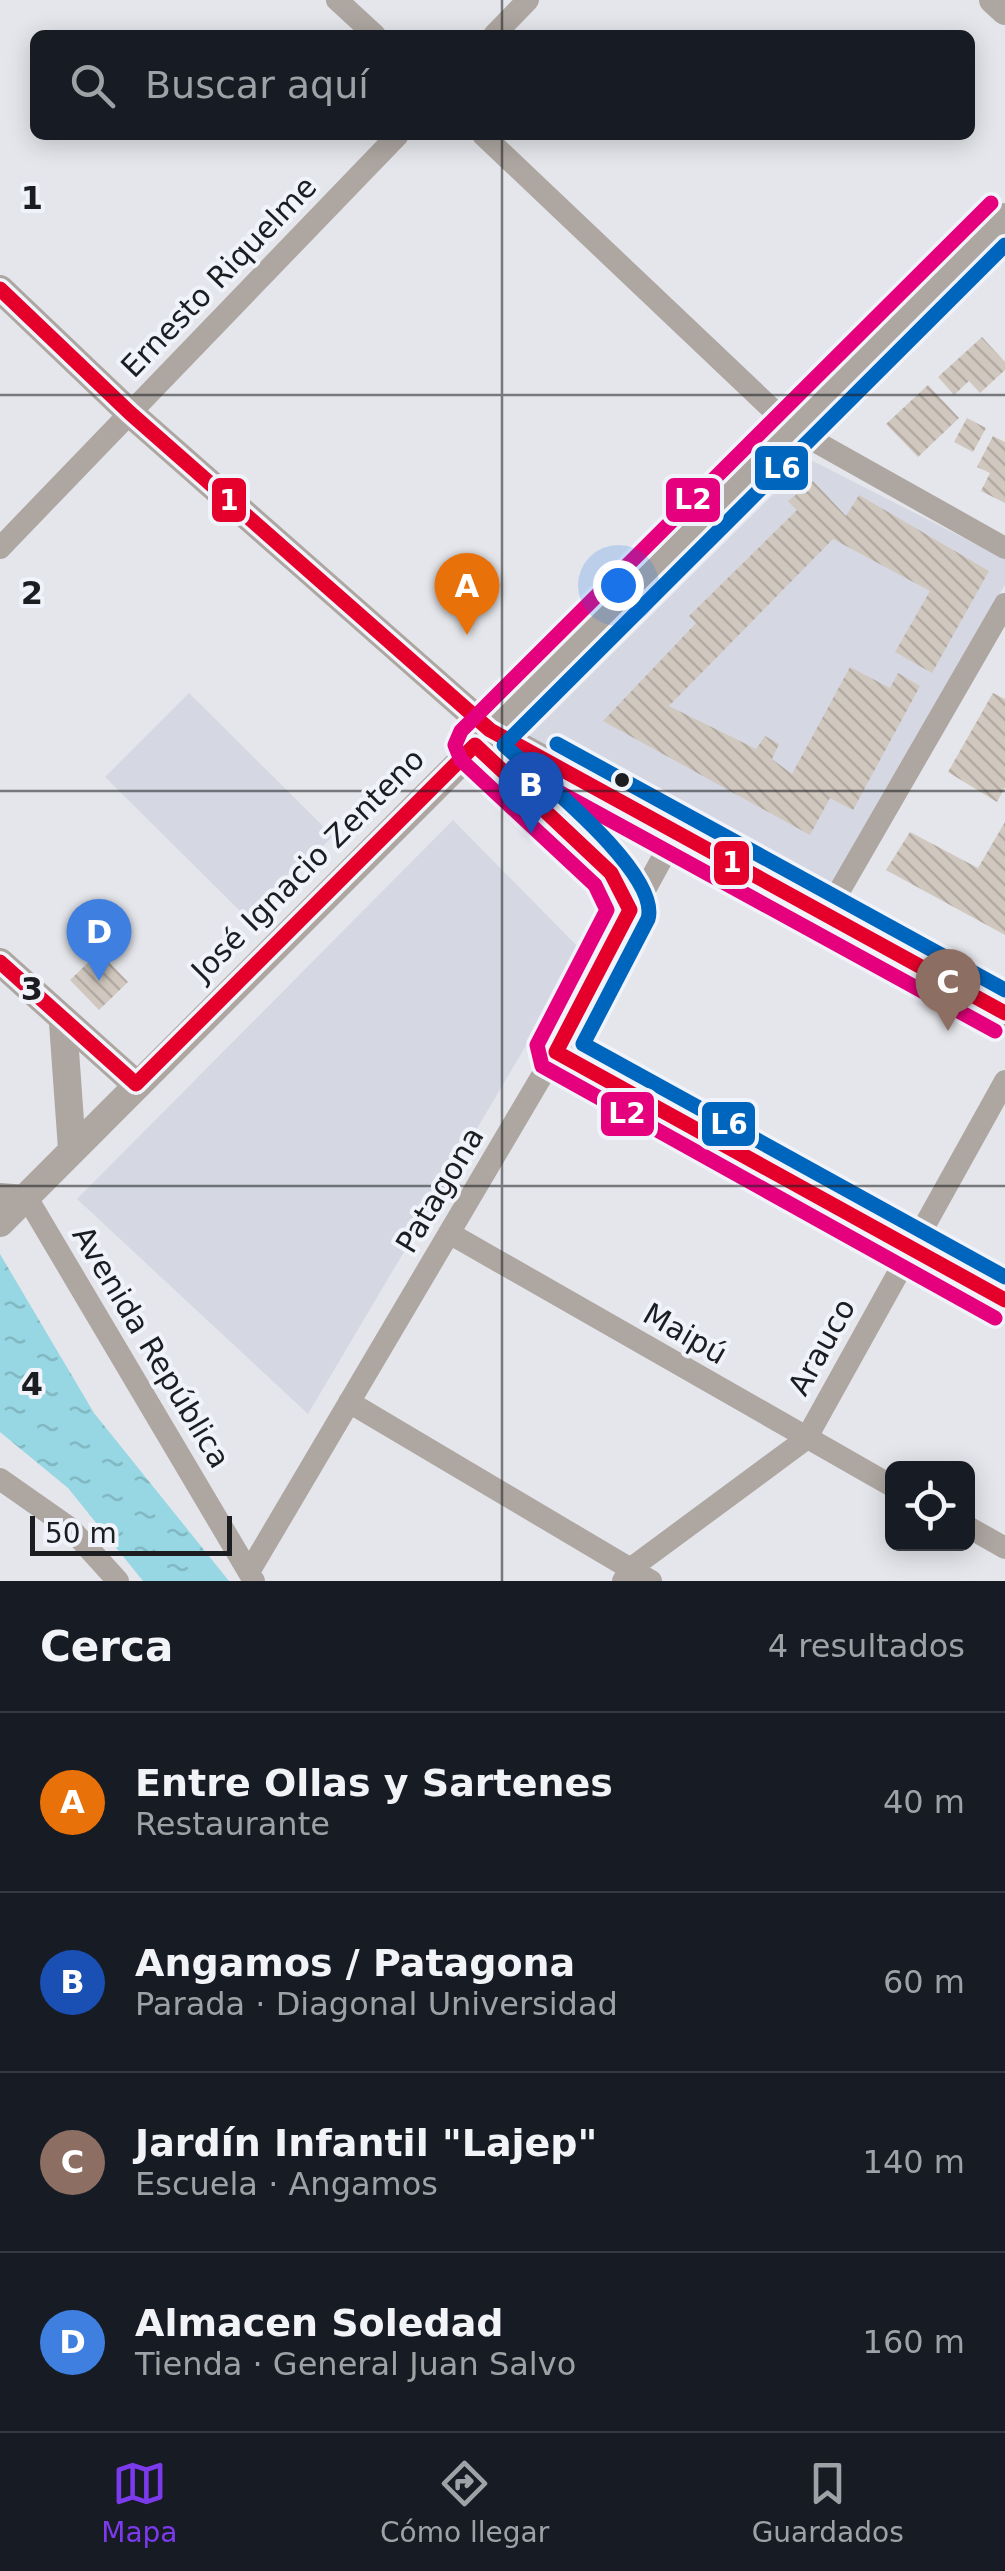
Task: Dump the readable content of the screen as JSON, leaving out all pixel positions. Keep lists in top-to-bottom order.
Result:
{
  "streets": {
    "street": [
      "Ernesto Riquelme",
      "José Ignacio Zenteno",
      "Patagona",
      "Maipú",
      "Avenida República",
      "Arauco"
    ]
  },
  "crossings": [
    ["José Ignacio Zenteno", "Avenida República"],
    ["Patagona", "Maipú"],
    ["Patagona", "Avenida República"],
    ["Maipú", "Arauco"]
  ],
  "lines": ["transit line L2", "transit line L6", "transit line 1"],
  "scale_bar": "50 m",
  "page": {
    "search": "Buscar aquí",
    "pins": [
      "A",
      "B",
      "D",
      "C"
    ],
    "scale": "50 m",
    "heading": ["Cerca", "4 resultados"],
    "list": [
      {
        "mark": "A",
        "name": "Entre Ollas y Sartenes",
        "note": "Restaurante",
        "value": "40 m"
      },
      {
        "mark": "B",
        "name": "Angamos / Patagona",
        "note": "Parada · Diagonal Universidad",
        "value": "60 m"
      },
      {
        "mark": "C",
        "name": "Jardín Infantil \"Lajep\"",
        "note": "Escuela · Angamos",
        "value": "140 m"
      },
      {
        "mark": "D",
        "name": "Almacen Soledad",
        "note": "Tienda · General Juan Salvo",
        "value": "160 m"
      }
    ],
    "nav": ["Mapa", "Cómo llegar", "Guardados"]
  },
  "grid": {
    "rows": [
      "1",
      "2",
      "3",
      "4"
    ]
  }
}
